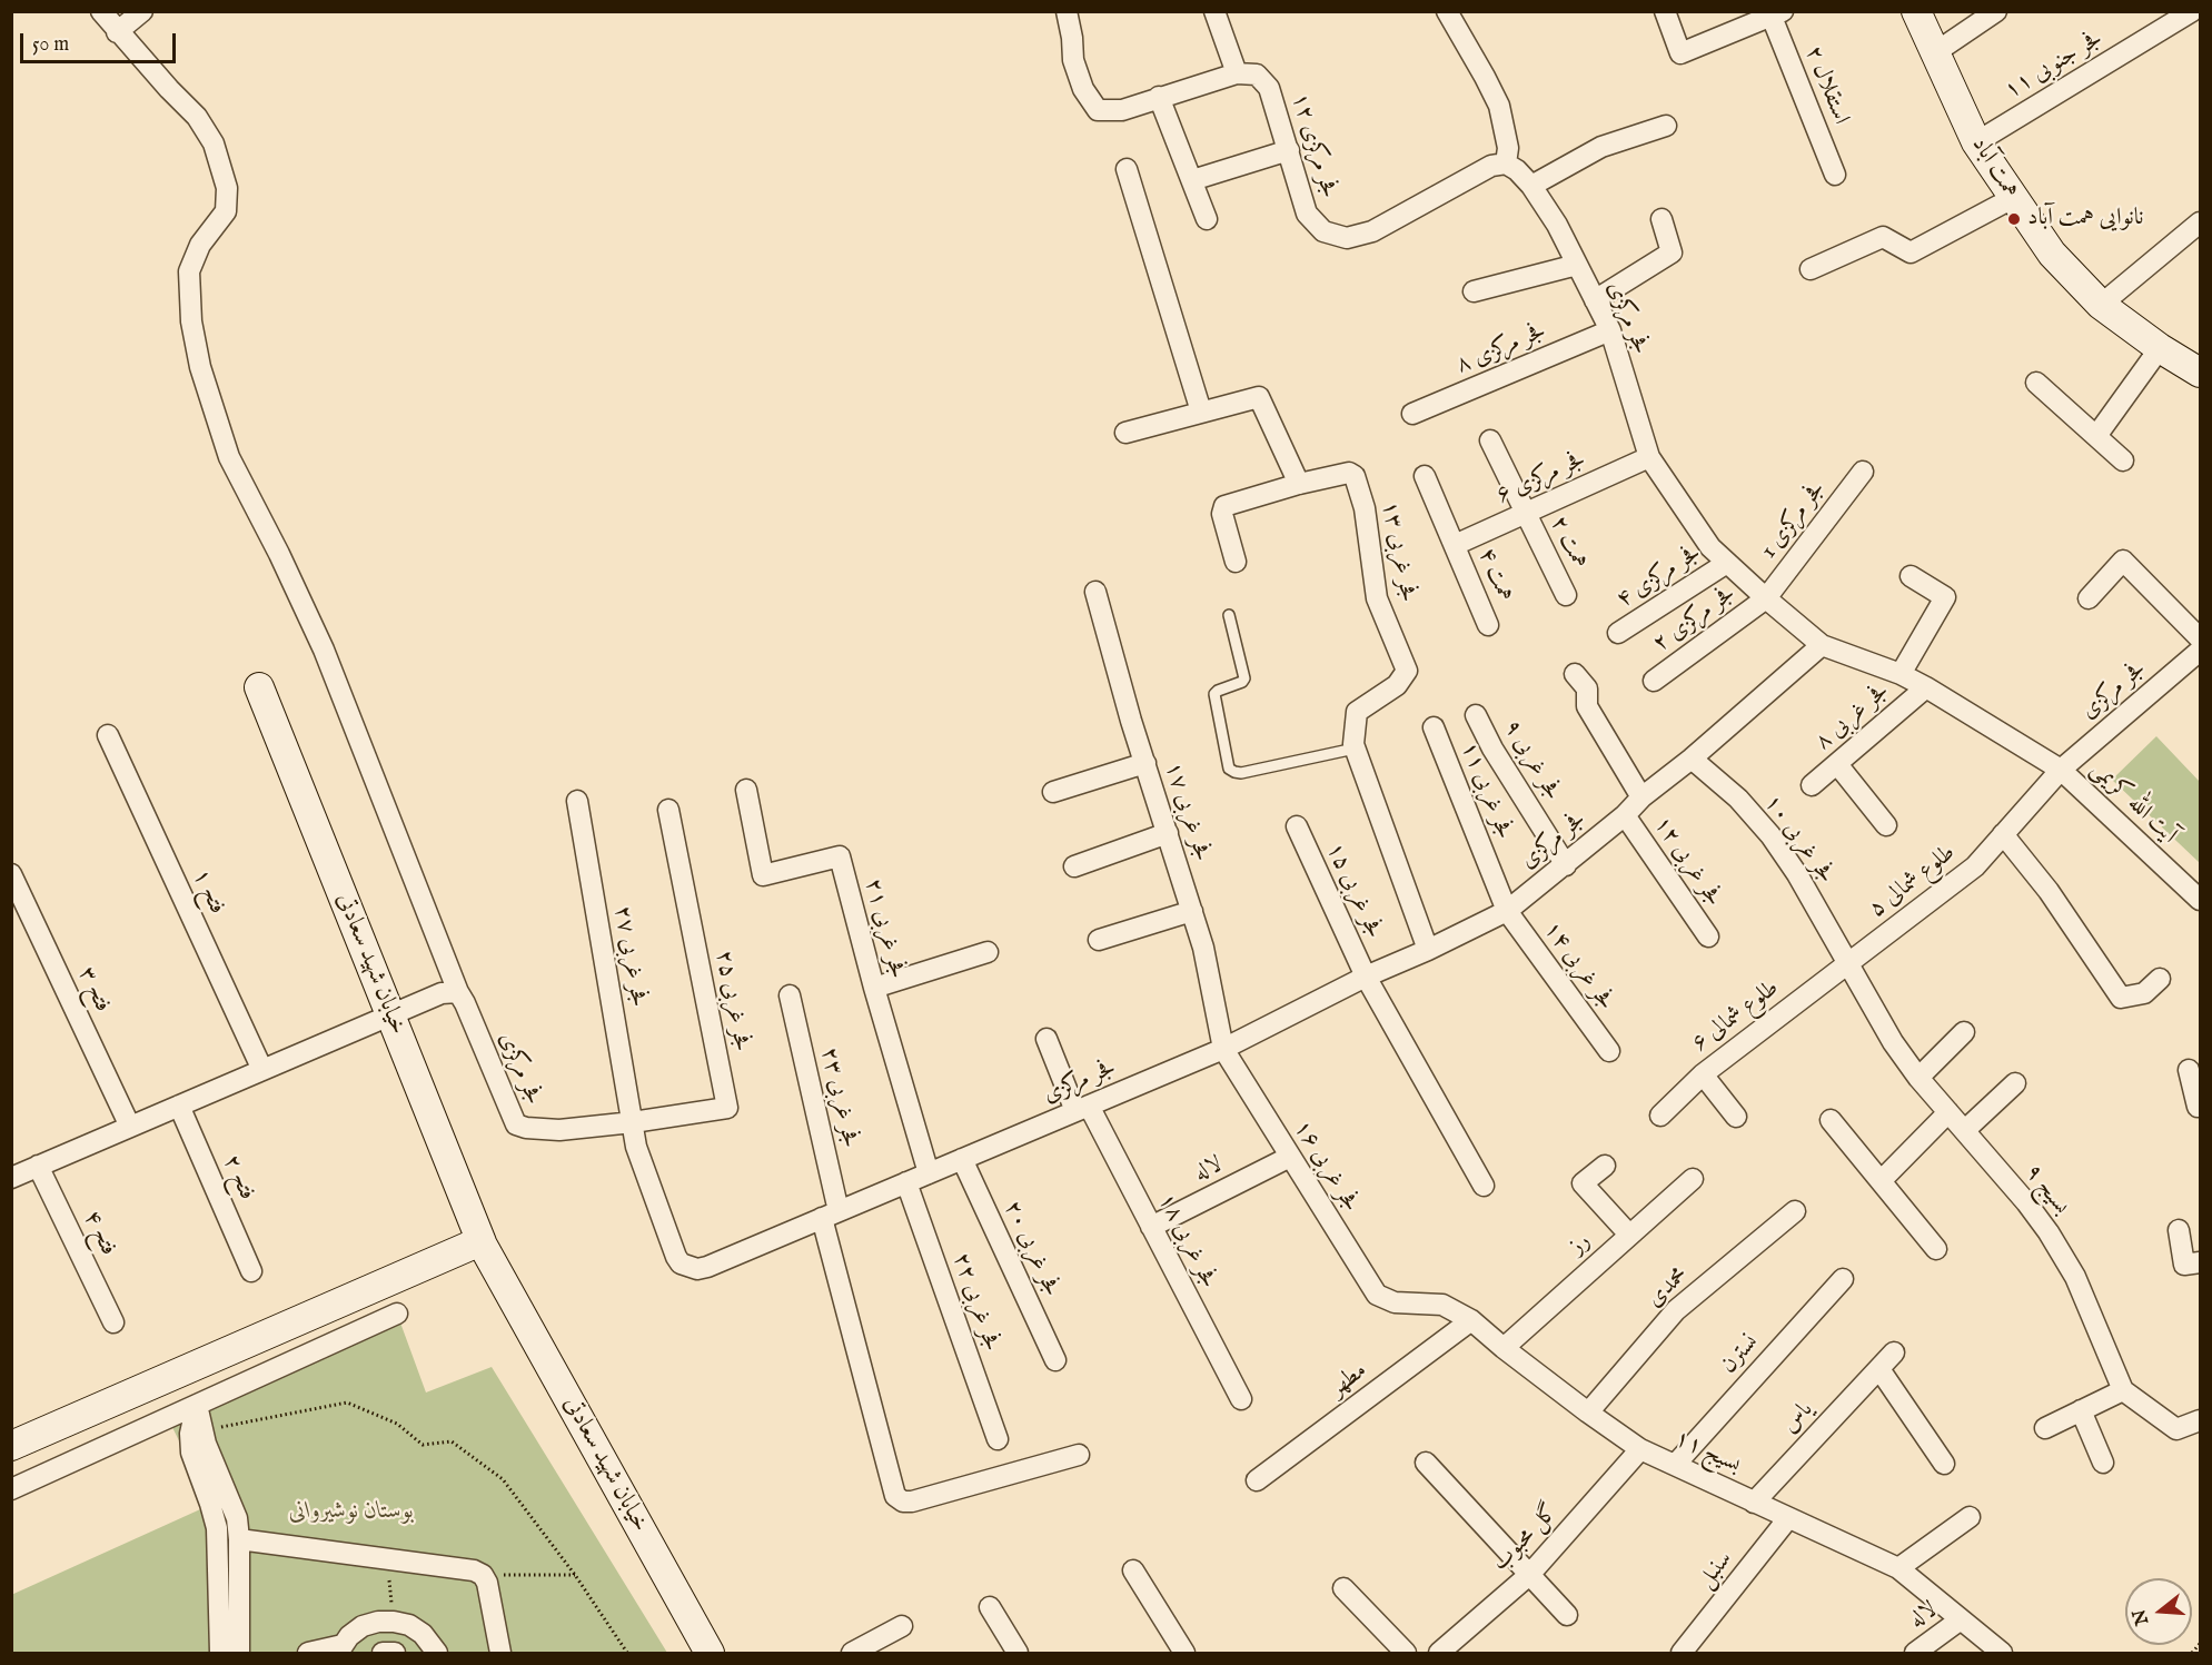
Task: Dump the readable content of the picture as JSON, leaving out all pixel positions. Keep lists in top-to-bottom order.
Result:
{
  "streets": {
    "main road": ["همت آباد", "خیابان شهید سعادتی"],
    "street": [
      "فجر جنوبی ۱۱",
      "استقلال ۲",
      "فجر مرکزی ۱۲",
      "فجر مرکزی",
      "فجر مرکزی ۸",
      "فجر مرکزی ۶",
      "فجر مرکزی 1",
      "همت ۲",
      "فجر غربی ۱۳",
      "همت ۴",
      "فجر مرکزی ۴",
      "فجر مرکزی ۲",
      "فجر غربی ۸",
      "فجر غربی ۹",
      "فجر غربی ۱۱",
      "آیت الله کریمی",
      "فجر غربی ۱۷",
      "فجر غربی ۱۰",
      "فجر غربی ۱۲",
      "طلوع شمالی ۵",
      "فجر غربی ۱۵",
      "فتح ۱",
      "فجر غربی ۲۱",
      "فجر غربی ۲۷",
      "فجر غربی ۱۴",
      "فتح ۳",
      "فجر غربی ۲۵",
      "طلوع شمالی ۶",
      "فجر غربی ۲۳",
      "فجر غربی ۱۶",
      "لاله",
      "فتح ۲",
      "بسیج ۹",
      "فتح ۴",
      "فجر غربی ۱۸",
      "رز",
      "فجر غربی ۲۰",
      "محمدی",
      "فجر غربی ۲۲",
      "نسترن",
      "مطهر",
      "یاس",
      "بسیج ۱۱",
      "گل محبوب",
      "سنبل"
    ]
  },
  "crossings": [
    ["فجر جنوبی ۱۱", "همت آباد"],
    ["فجر مرکزی ۱۲", "فجر مرکزی"],
    ["فجر مرکزی", "فجر مرکزی ۸"],
    ["فجر مرکزی", "فجر مرکزی ۶"],
    ["فجر مرکزی", "فجر مرکزی 1"],
    ["فجر مرکزی", "فجر غربی ۱۳"],
    ["فجر مرکزی", "فجر مرکزی ۴"],
    ["فجر مرکزی", "فجر مرکزی ۲"],
    ["فجر مرکزی", "فجر غربی ۸"],
    ["فجر مرکزی", "فجر غربی ۹"],
    ["فجر مرکزی", "فجر غربی ۱۱"],
    ["فجر مرکزی", "آیت الله کریمی"],
    ["فجر مرکزی", "فجر غربی ۱۷"],
    ["فجر مرکزی", "فجر غربی ۱۰"],
    ["فجر مرکزی", "فجر غربی ۱۲"],
    ["فجر مرکزی", "طلوع شمالی ۵"],
    ["فجر مرکزی", "فجر غربی ۱۵"],
    ["فجر مرکزی", "فجر غربی ۲۱"],
    ["فجر مرکزی", "فجر غربی ۲۷"],
    ["فجر مرکزی", "فجر غربی ۱۴"],
    ["فجر مرکزی", "فجر غربی ۲۵"],
    ["فجر مرکزی", "فجر غربی ۲۳"],
    ["فجر مرکزی", "فجر غربی ۱۶"],
    ["فجر مرکزی", "فجر غربی ۱۸"],
    ["فجر مرکزی", "فجر غربی ۲۰"],
    ["فجر مرکزی", "فجر غربی ۲۲"],
    ["فجر مرکزی ۶", "همت ۲"],
    ["فجر مرکزی ۶", "همت ۴"],
    ["فجر مرکزی 1", "فجر مرکزی ۲"],
    ["فجر غربی ۸", "آیت الله کریمی"],
    ["فجر غربی ۱۱", "فجر غربی ۱۴"],
    ["فجر غربی ۱۷", "فجر غربی ۱۶"],
    ["فجر غربی ۱۰", "طلوع شمالی ۵"],
    ["فجر غربی ۱۰", "طلوع شمالی ۶"],
    ["فجر غربی ۱۰", "بسیج ۹"],
    ["طلوع شمالی ۵", "طلوع شمالی ۶"],
    ["طلوع شمالی ۵", "بسیج ۹"],
    ["فجر غربی ۲۷", "فجر غربی ۲۵"],
    ["طلوع شمالی ۶", "بسیج ۹"],
    ["فجر غربی ۱۶", "لاله"],
    ["فجر غربی ۱۶", "بسیج ۱۱"],
    ["لاله", "فجر غربی ۱۸"],
    ["لاله", "بسیج ۱۱"],
    ["رز", "بسیج ۱۱"],
    ["محمدی", "بسیج ۱۱"],
    ["نسترن", "بسیج ۱۱"],
    ["مطهر", "بسیج ۱۱"],
    ["یاس", "بسیج ۱۱"],
    ["بسیج ۱۱", "گل محبوب"],
    ["بسیج ۱۱", "سنبل"]
  ],
  "parks": ["بوستان نوشیروانی"],
  "places": ["نانوایی همت آباد"],
  "scale_bar": "50 m",
  "north": "left"
}
